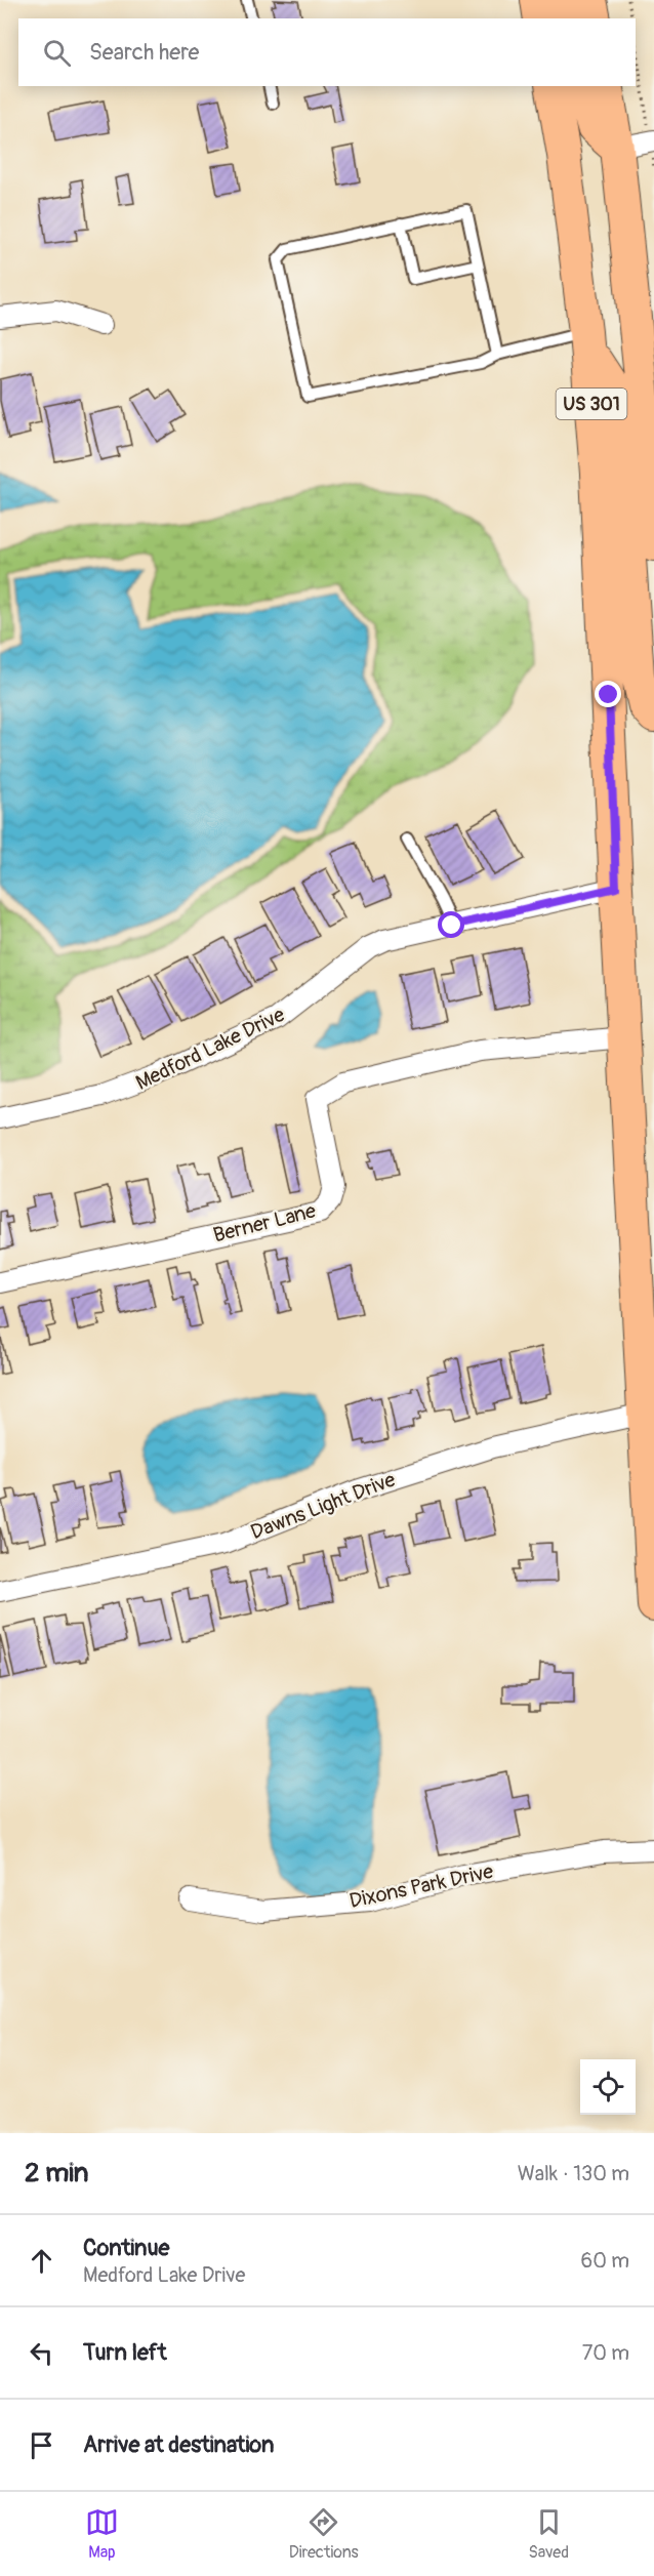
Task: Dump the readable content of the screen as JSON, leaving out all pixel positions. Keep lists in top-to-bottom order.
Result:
{
  "streets": {
    "main road": ["US 301"],
    "street": [
      "Medford Lake Drive",
      "Berner Lane",
      "Dawns Light Drive",
      "Dixons Park Drive"
    ]
  },
  "crossings": [
    ["US 301", "Medford Lake Drive"],
    ["US 301", "Berner Lane"],
    ["US 301", "Dawns Light Drive"]
  ],
  "page": {
    "search": "Search here",
    "heading": ["2 min", "Walk · 130 m"],
    "list": [
      ["Continue", "Medford Lake Drive", "60 m"],
      ["Turn left", "70 m"],
      "Arrive at destination"
    ],
    "nav": ["Map", "Directions", "Saved"]
  }
}
